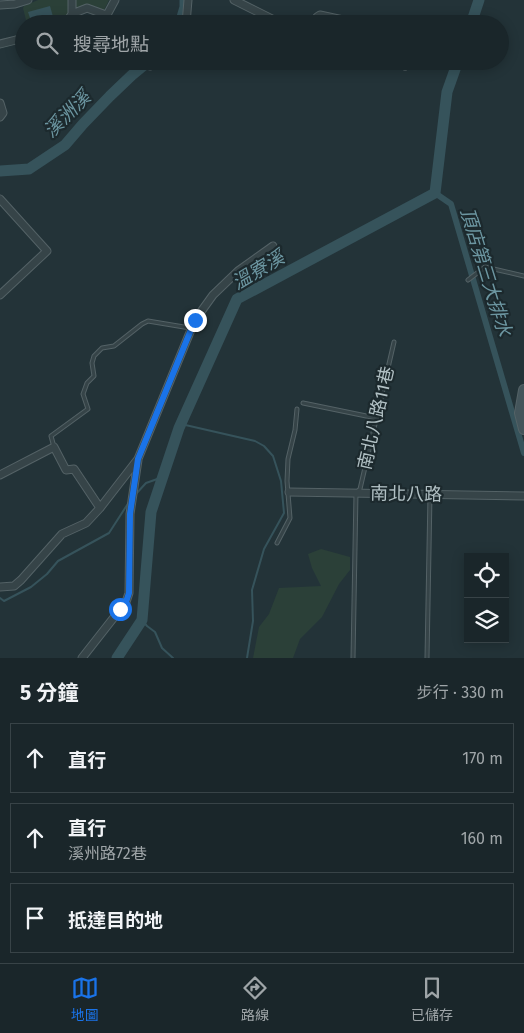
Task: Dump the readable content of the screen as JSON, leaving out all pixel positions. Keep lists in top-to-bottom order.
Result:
{
  "streets": {
    "street": ["南北八路"],
    "lane": ["南北八路11巷"]
  },
  "crossings": [
    ["南北八路11巷", "南北八路"]
  ],
  "water": ["溪洲溪", "溫寮溪", "頂店第三大排水"],
  "page": {
    "search": "搜尋地點",
    "heading": ["5 分鐘", "步行 · 330 m"],
    "list": [
      ["直行", "170 m"],
      ["直行", "溪州路72巷", "160 m"],
      "抵達目的地"
    ],
    "nav": ["地圖", "路線", "已儲存"]
  }
}
